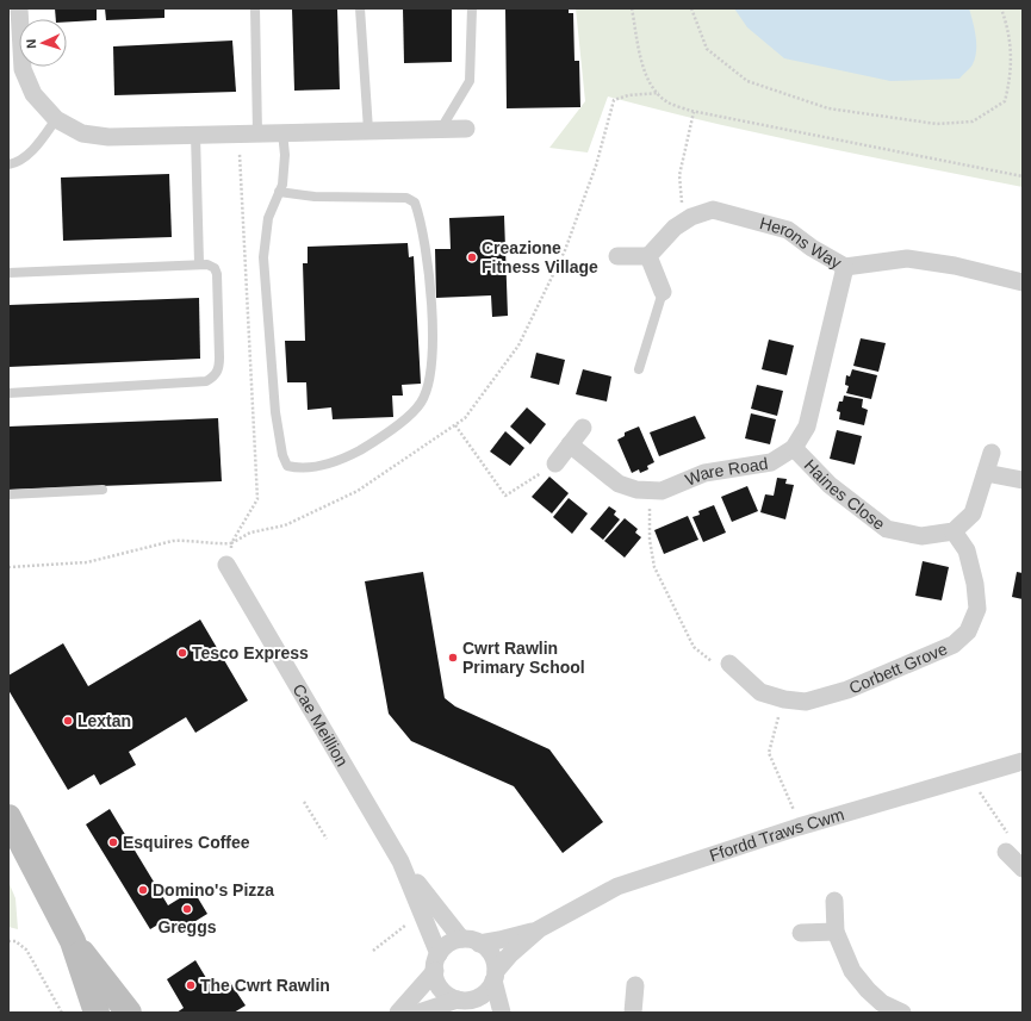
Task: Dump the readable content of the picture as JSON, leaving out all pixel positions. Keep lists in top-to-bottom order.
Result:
{
  "streets": {
    "street": [
      "Herons Way",
      "Ware Road",
      "Haines Close",
      "Corbett Grove",
      "Cae Meillion",
      "Ffordd Traws Cwm"
    ]
  },
  "crossings": [
    ["Herons Way", "Ware Road"],
    ["Ware Road", "Haines Close"],
    ["Haines Close", "Corbett Grove"],
    ["Cae Meillion", "Ffordd Traws Cwm"]
  ],
  "places": [
    "Creazione Fitness Village",
    "Tesco Express",
    "Cwrt Rawlin Primary School",
    "Lextan",
    "Esquires Coffee",
    "Domino's Pizza",
    "Greggs",
    "The Cwrt Rawlin"
  ],
  "north": "left"
}
